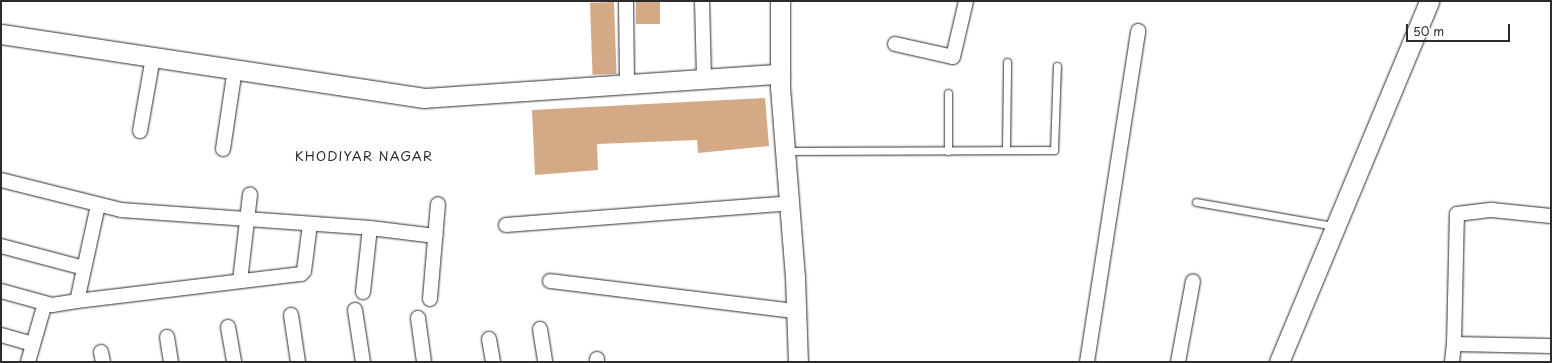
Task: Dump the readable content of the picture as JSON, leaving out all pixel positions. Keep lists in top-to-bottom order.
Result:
{
  "districts": ["KHODIYAR NAGAR"],
  "scale_bar": "50 m"
}
